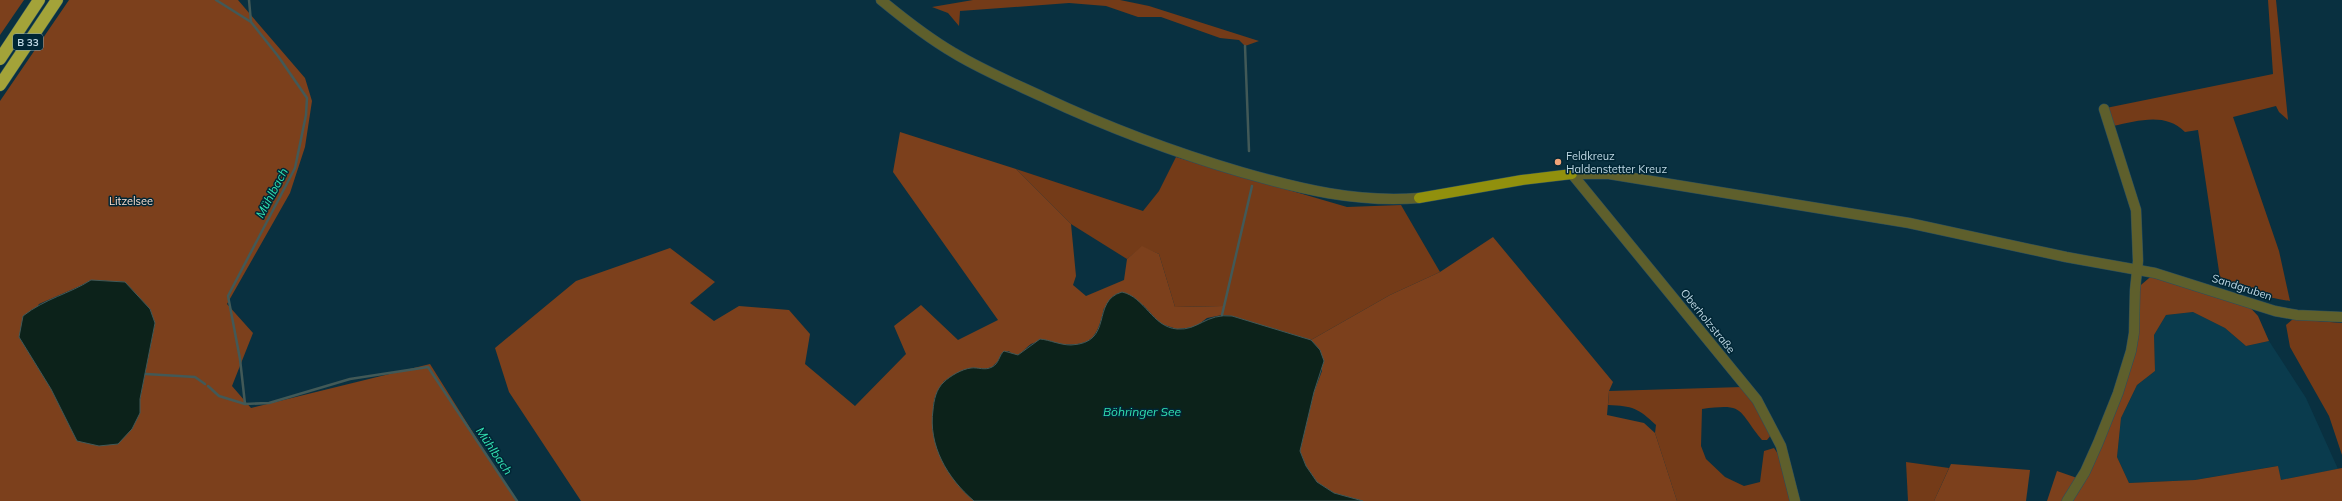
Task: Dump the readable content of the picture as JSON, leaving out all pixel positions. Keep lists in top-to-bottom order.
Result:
{
  "streets": {
    "highway": ["B 33"],
    "street": ["Sandgruben", "Oberholzstraße"]
  },
  "crossings": [
    ["Sandgruben", "Oberholzstraße"]
  ],
  "water": ["Mühlbach", "Böhringer See"],
  "parks": ["Litzelsee"],
  "places": ["Feldkreuz Haldenstetter Kreuz"]
}
